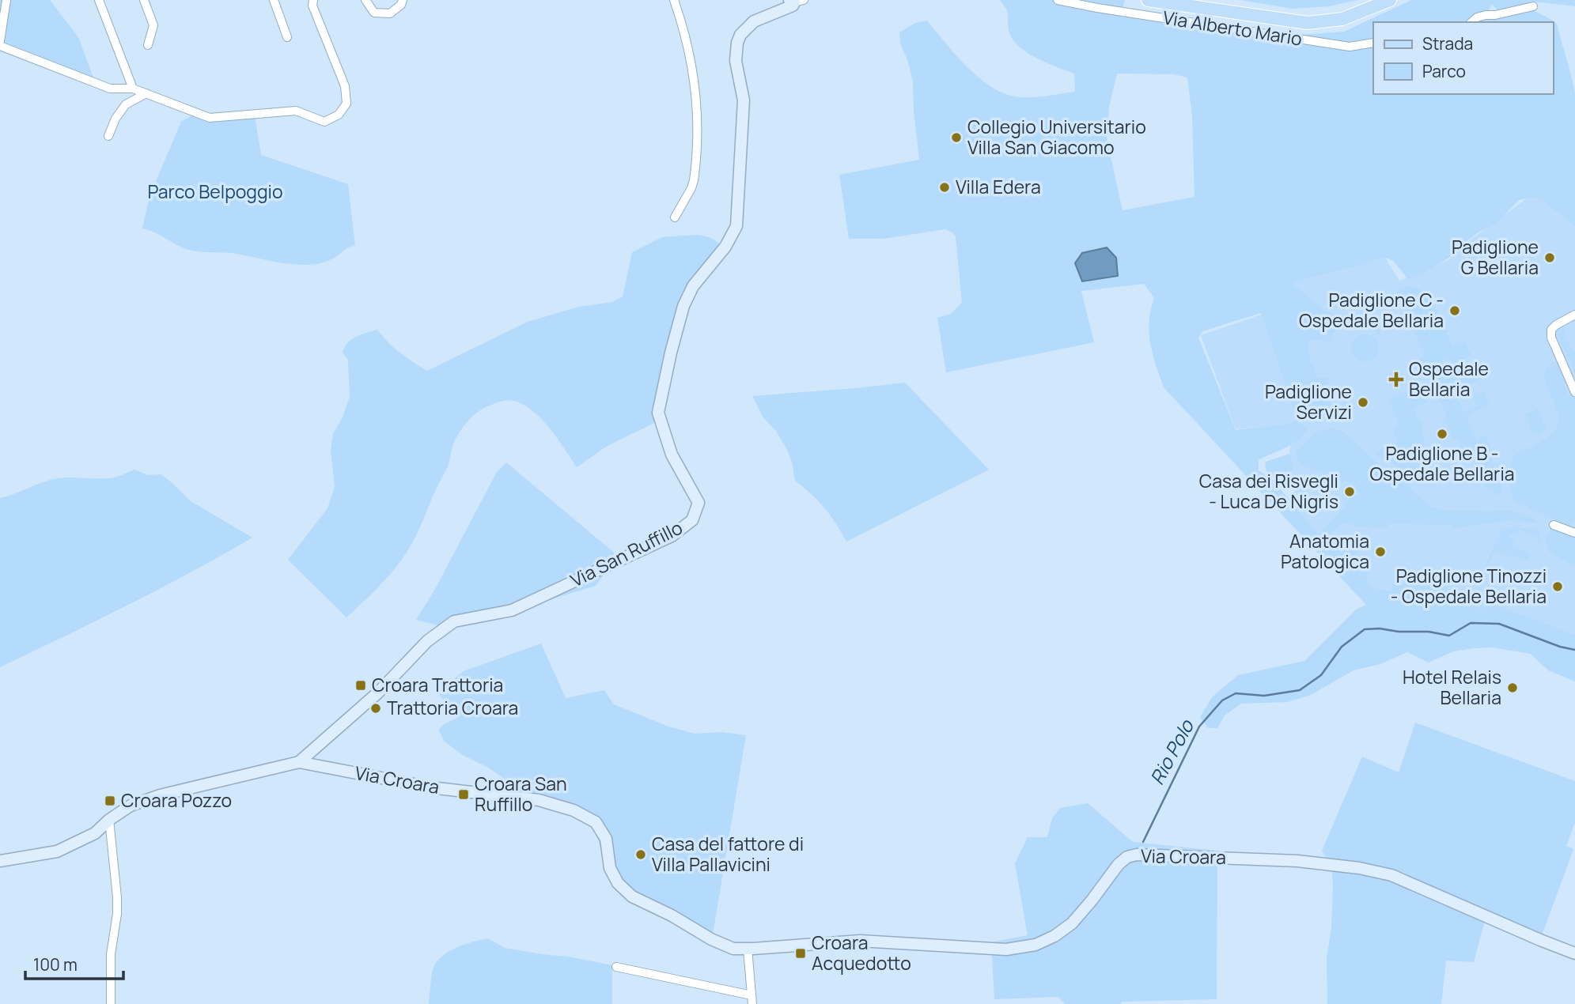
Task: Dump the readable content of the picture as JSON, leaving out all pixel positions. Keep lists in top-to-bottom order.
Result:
{
  "streets": {
    "street": ["Via Alberto Mario", "Via San Ruffillo", "Via Croara"]
  },
  "crossings": [
    ["Via San Ruffillo", "Via Croara"]
  ],
  "water": ["Rio Polo"],
  "parks": ["Parco Belpoggio"],
  "places": {
    "other": [
      "Collegio Universitario Villa San Giacomo",
      "Villa Edera",
      "Padiglione G Bellaria",
      "Padiglione C - Ospedale Bellaria",
      "Padiglione Servizi",
      "Padiglione B - Ospedale Bellaria",
      "Casa dei Risvegli - Luca De Nigris",
      "Anatomia Patologica",
      "Padiglione Tinozzi - Ospedale Bellaria",
      "Hotel Relais Bellaria",
      "Trattoria Croara",
      "Casa del fattore di Villa Pallavicini"
    ],
    "health": ["Ospedale Bellaria"],
    "transit": [
      "Croara Trattoria",
      "Croara San Ruffillo",
      "Croara Pozzo",
      "Croara Acquedotto"
    ]
  },
  "legend": ["Strada", "Parco"],
  "scale_bar": "100 m"
}
